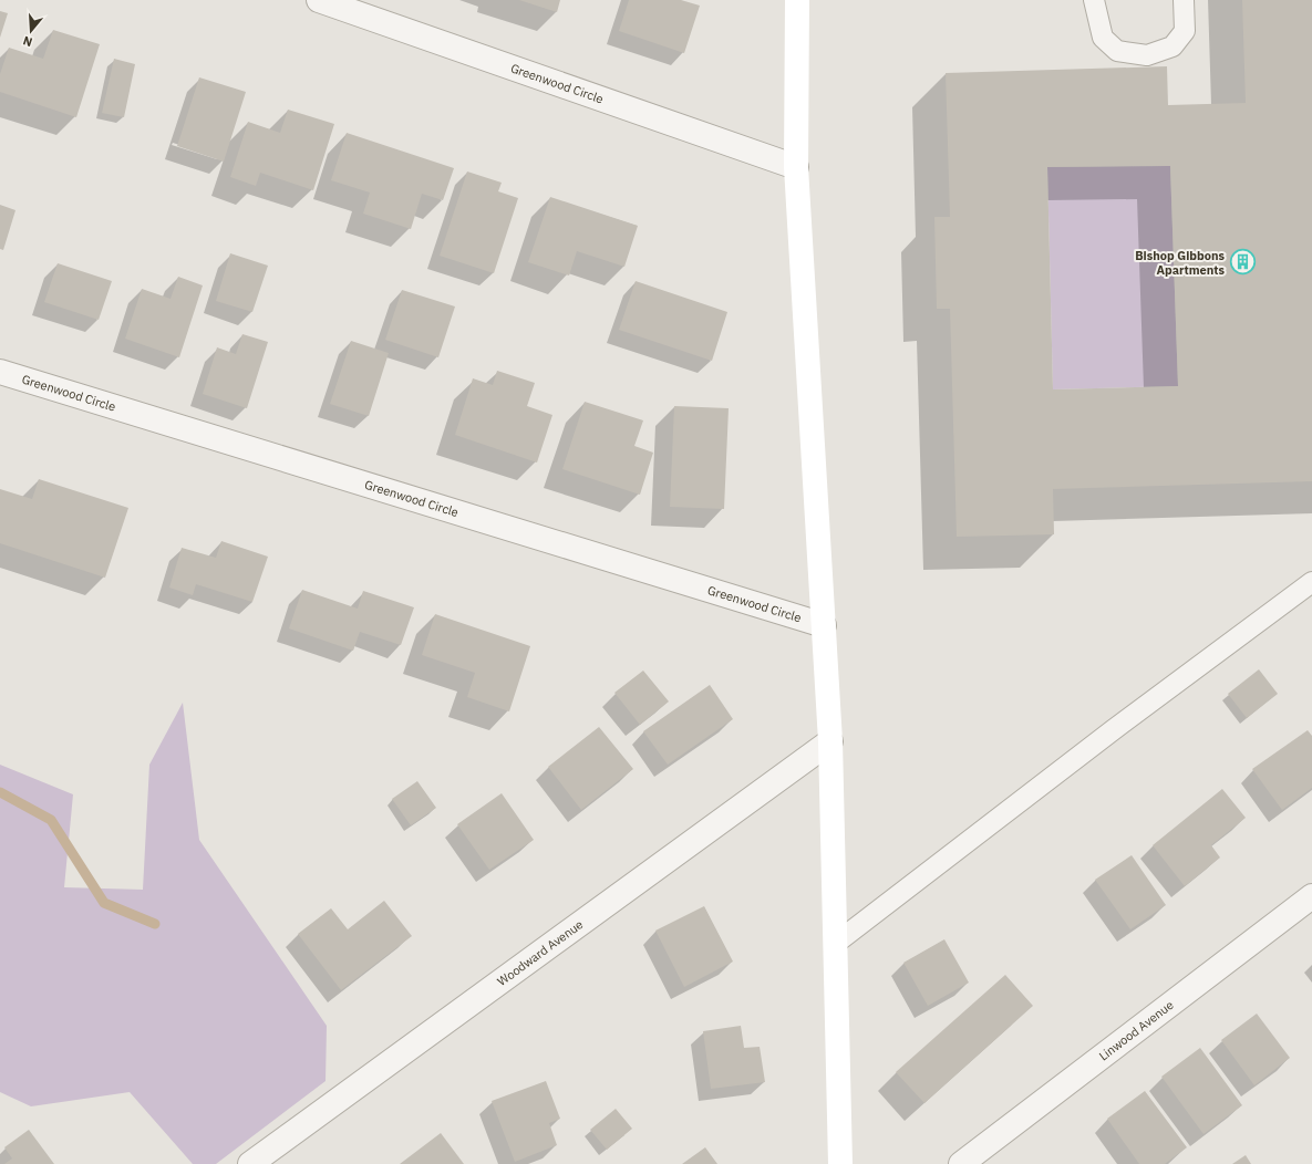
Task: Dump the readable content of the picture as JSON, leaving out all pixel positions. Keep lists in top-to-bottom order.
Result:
{
  "streets": {
    "street": ["Greenwood Circle", "Woodward Avenue", "Linwood Avenue"]
  },
  "places": {
    "building": ["Bishop Gibbons Apartments"]
  },
  "north": "bottom"
}
